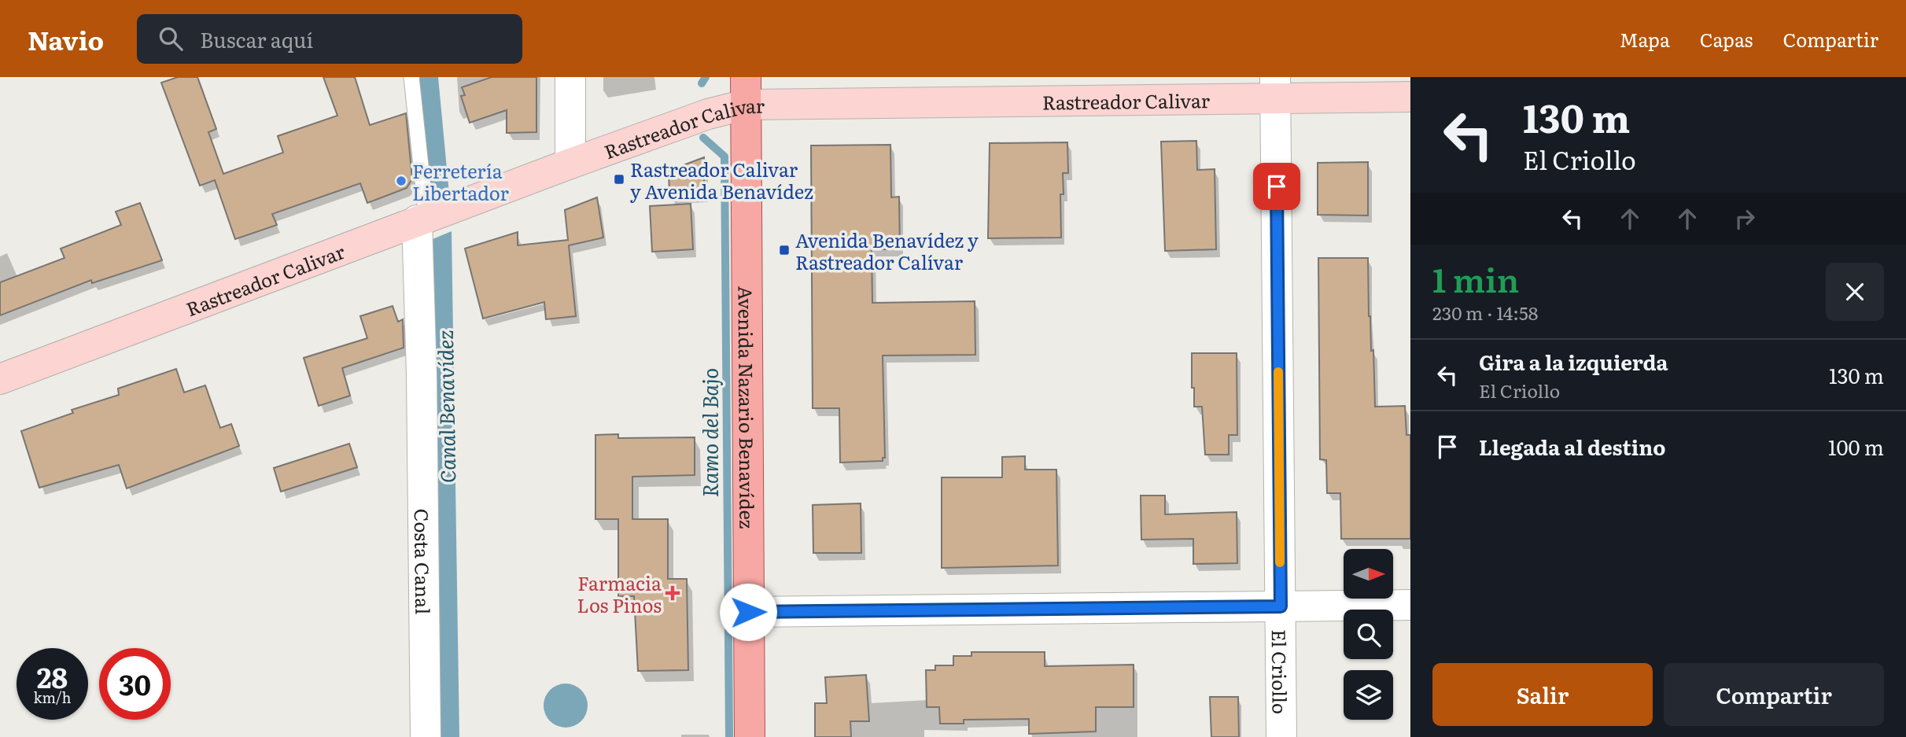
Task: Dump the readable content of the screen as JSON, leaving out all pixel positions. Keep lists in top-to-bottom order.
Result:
{
  "streets": {
    "main road": ["Rastreador Calivar", "Avenida Nazario Benavídez"],
    "street": ["Costa Canal", "El Criollo"]
  },
  "crossings": [
    ["Rastreador Calivar", "Avenida Nazario Benavídez"],
    ["Rastreador Calivar", "Costa Canal"],
    ["Rastreador Calivar", "El Criollo"]
  ],
  "water": ["Canal Benavídez", "Ramo del Bajo"],
  "places": {
    "transit": ["Rastreador Calivar y Avenida Benavídez", "Avenida Benavídez y Rastreador Calívar"],
    "other": ["Ferretería Libertador"],
    "health": ["Farmacia Los Pinos"]
  },
  "north": "right",
  "page": {
    "header": "Navio",
    "search": "Buscar aquí",
    "nav": ["Mapa", "Capas", "Compartir"],
    "turn": ["130 m", "El Criollo"],
    "heading": ["1 min", "230 m · 14:58"],
    "list": [
      {
        "name": "Gira a la izquierda",
        "note": "El Criollo",
        "value": "130 m"
      },
      {
        "name": "Llegada al destino",
        "value": "100 m"
      }
    ],
    "speed": "28 km/h",
    "limit": "30",
    "buttons": ["Salir", "Compartir"]
  }
}
